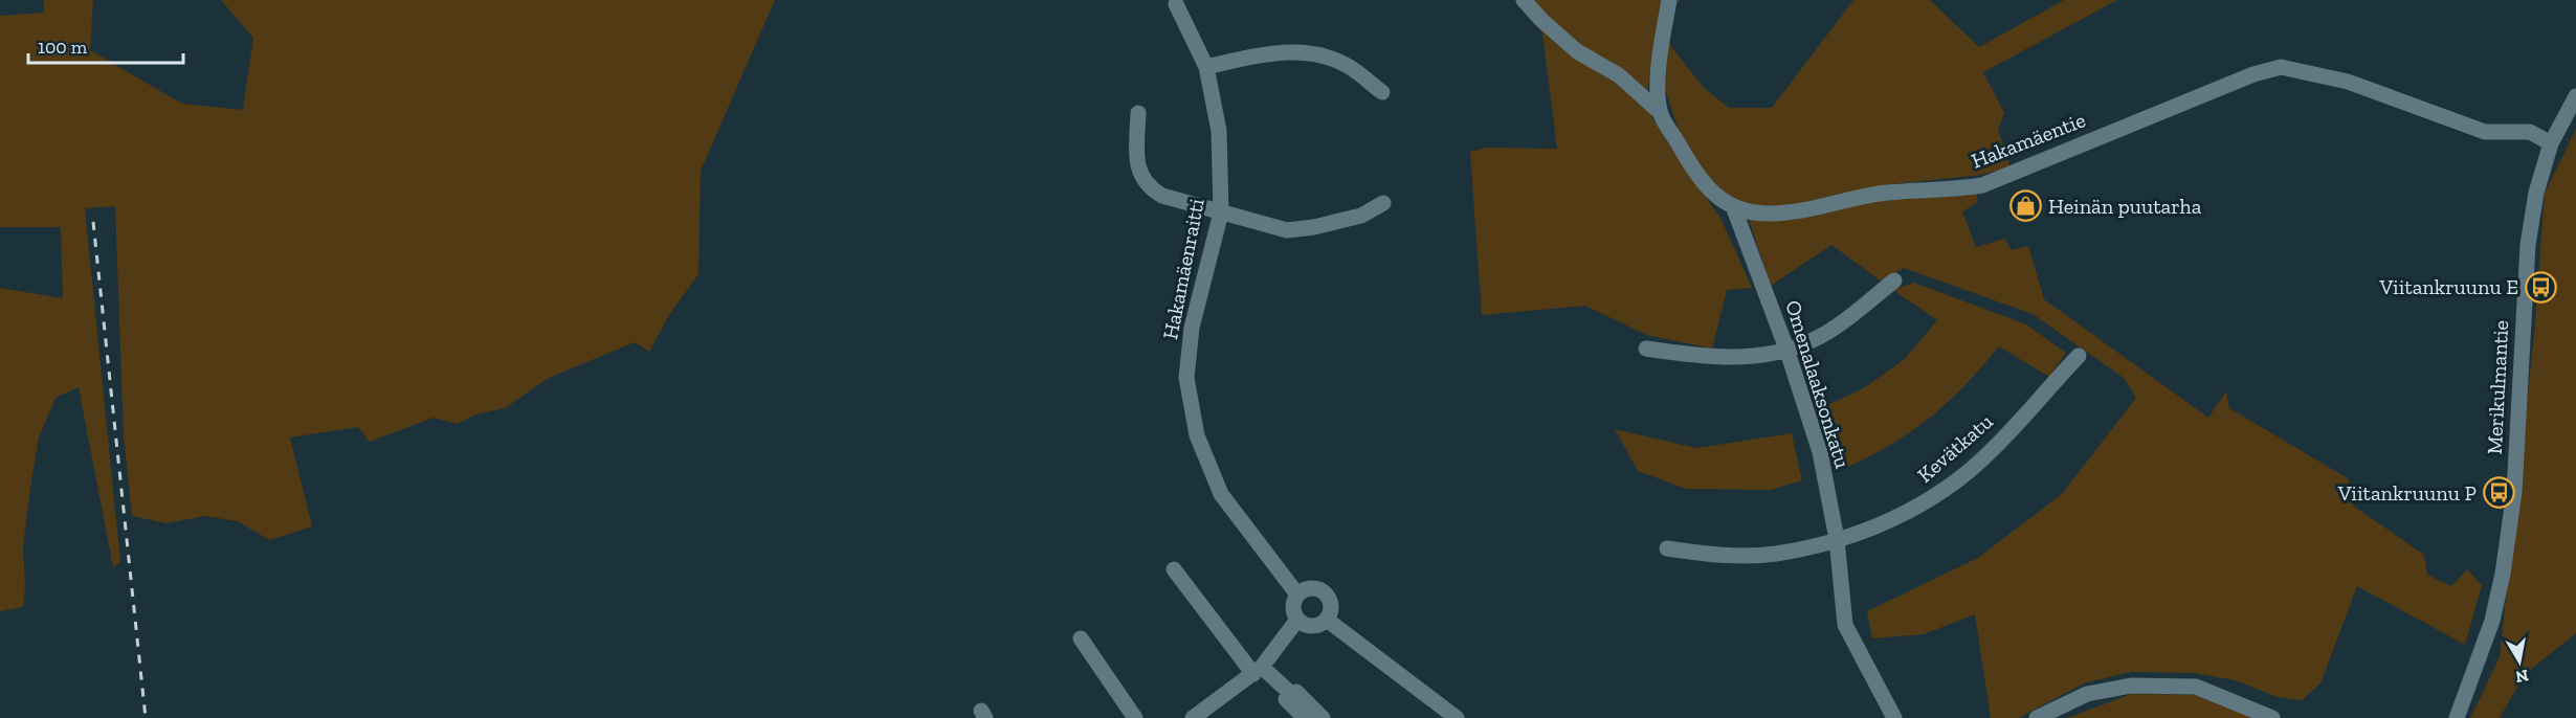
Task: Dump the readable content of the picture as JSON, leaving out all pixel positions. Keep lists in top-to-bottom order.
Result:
{
  "streets": {
    "street": [
      "Hakamäentie",
      "Hakamäenraitti",
      "Omenalaaksonkatu",
      "Merikulmantie",
      "Kevätkatu"
    ]
  },
  "crossings": [
    ["Hakamäentie", "Omenalaaksonkatu"],
    ["Hakamäentie", "Merikulmantie"],
    ["Omenalaaksonkatu", "Kevätkatu"]
  ],
  "places": {
    "shop": ["Heinän puutarha"],
    "bus stop": ["Viitankruunu E", "Viitankruunu P"]
  },
  "scale_bar": "100 m",
  "north": "bottom"
}
